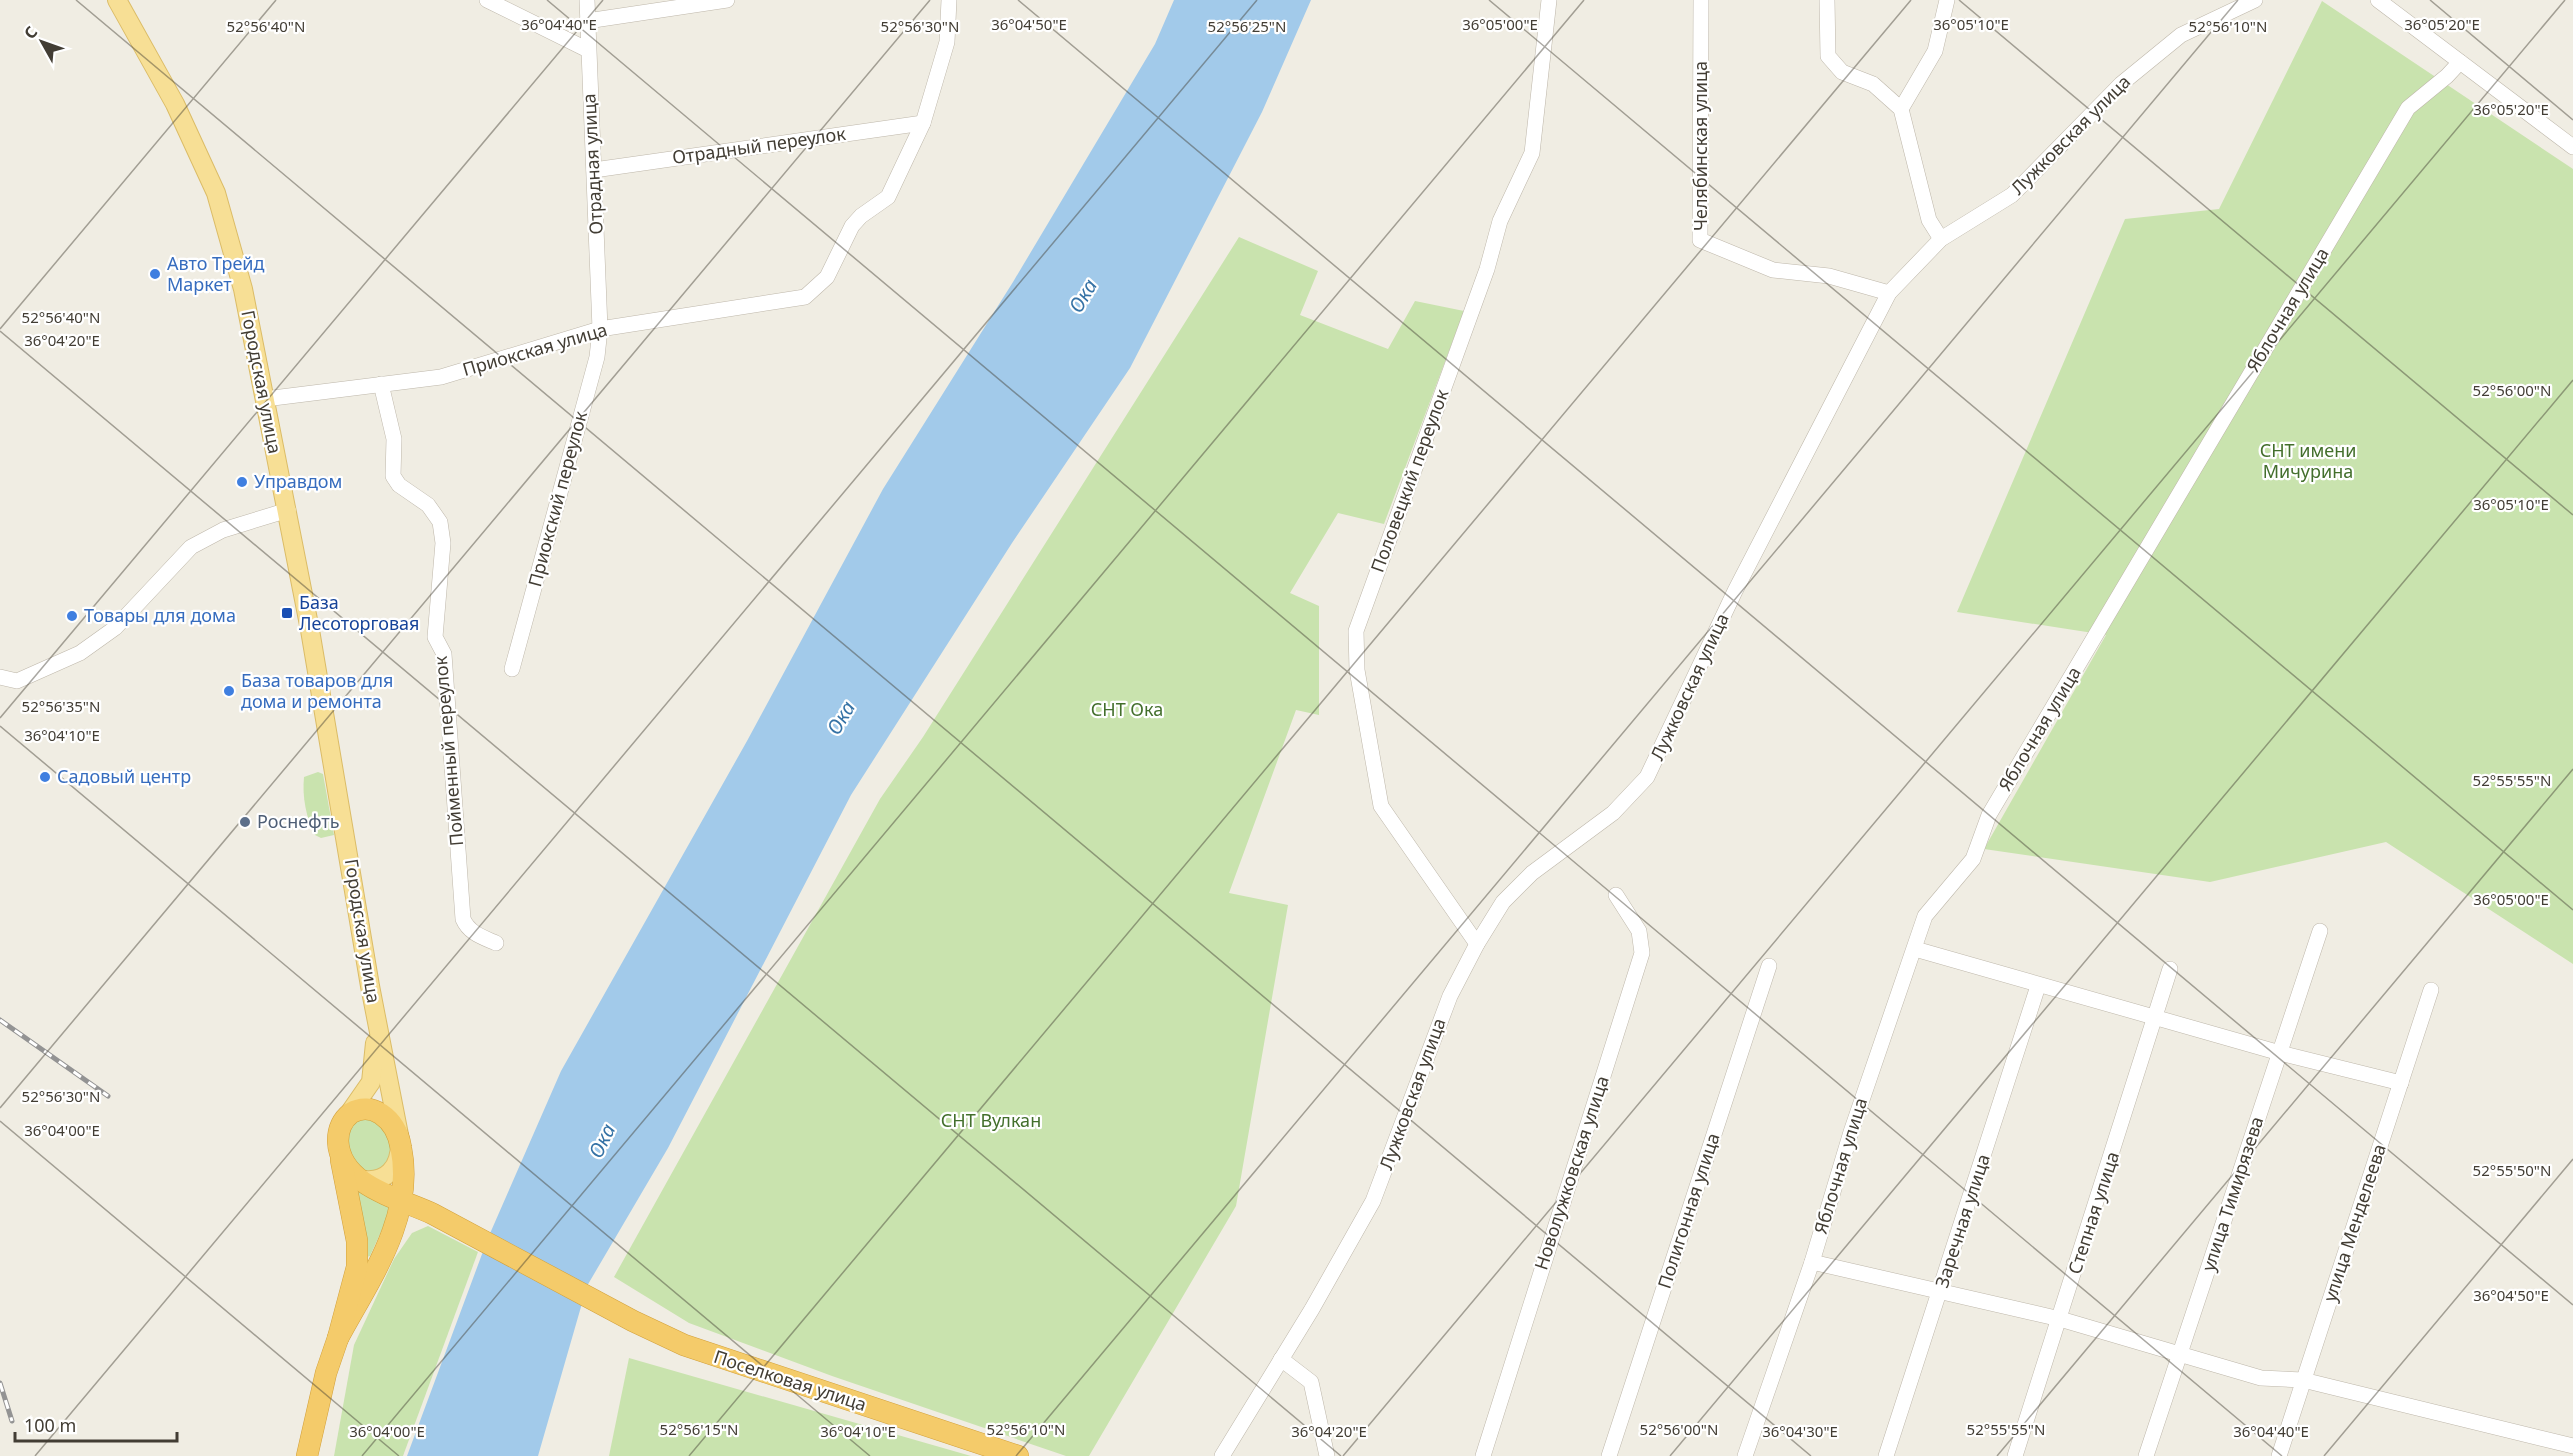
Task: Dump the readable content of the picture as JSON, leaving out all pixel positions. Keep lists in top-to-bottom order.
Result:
{
  "streets": {
    "highway": ["Поселковая улица"],
    "main road": ["Городская улица"],
    "street": [
      "Лужковская улица",
      "Отрадный переулок",
      "Челябинская улица",
      "Отрадная улица",
      "Яблочная улица",
      "Приокская улица",
      "Половецкий переулок",
      "Приокский переулок",
      "Пойменный переулок",
      "Новолужковская улица",
      "улица Тимирязева",
      "Полигонная улица",
      "Степная улица",
      "Заречная улица",
      "улица Менделеева"
    ]
  },
  "crossings": [
    ["Лужковская улица", "Челябинская улица"],
    ["Лужковская улица", "Половецкий переулок"],
    ["Отрадный переулок", "Отрадная улица"],
    ["Отрадный переулок", "Приокская улица"],
    ["Отрадная улица", "Приокская улица"],
    ["Отрадная улица", "Приокский переулок"],
    ["Приокская улица", "Городская улица"],
    ["Приокская улица", "Приокский переулок"],
    ["Приокская улица", "Пойменный переулок"],
    ["Городская улица", "Поселковая улица"]
  ],
  "water": ["Ока"],
  "parks": ["СНТ имени Мичурина", "СНТ Ока", "СНТ Вулкан"],
  "places": {
    "other": [
      "Авто Трейд Маркет",
      "Управдом",
      "Товары для дома",
      "База товаров для дома и ремонта",
      "Садовый центр",
      "Роснефть"
    ],
    "transit": ["База Лесоторговая"]
  },
  "scale_bar": "100 m",
  "north": "top left",
  "coordinates": [
    "36°04'40\"E",
    "36°04'50\"E",
    "36°05'00\"E",
    "36°05'10\"E",
    "36°05'20\"E",
    "52°56'40\"N",
    "52°56'30\"N",
    "52°56'25\"N",
    "52°56'10\"N",
    "36°04'20\"E",
    "52°56'00\"N",
    "52°56'35\"N",
    "36°04'10\"E",
    "52°55'55\"N",
    "36°04'00\"E",
    "52°55'50\"N",
    "52°56'15\"N",
    "36°04'30\"E"
  ]
}
